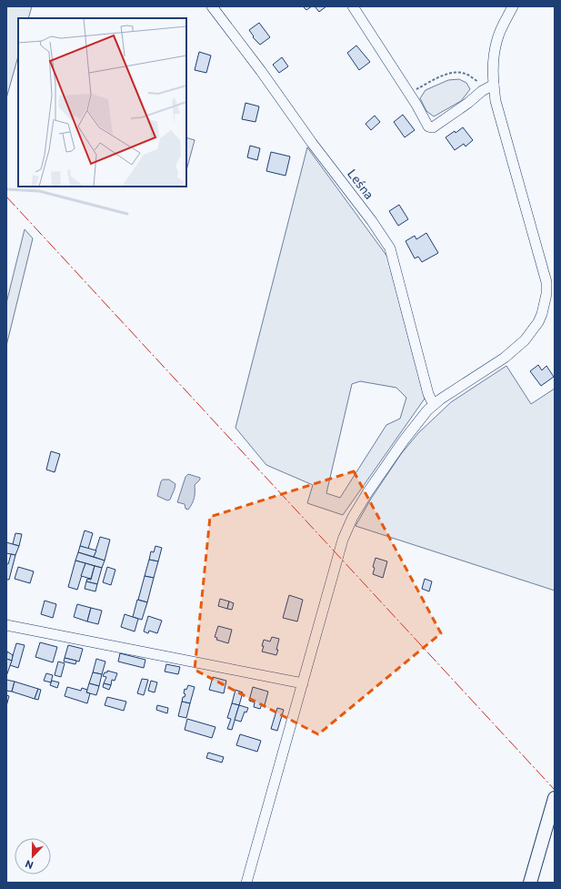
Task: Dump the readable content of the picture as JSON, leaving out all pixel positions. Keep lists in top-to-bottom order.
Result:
{
  "streets": {
    "street": ["Leśna"]
  },
  "north": "bottom"
}
